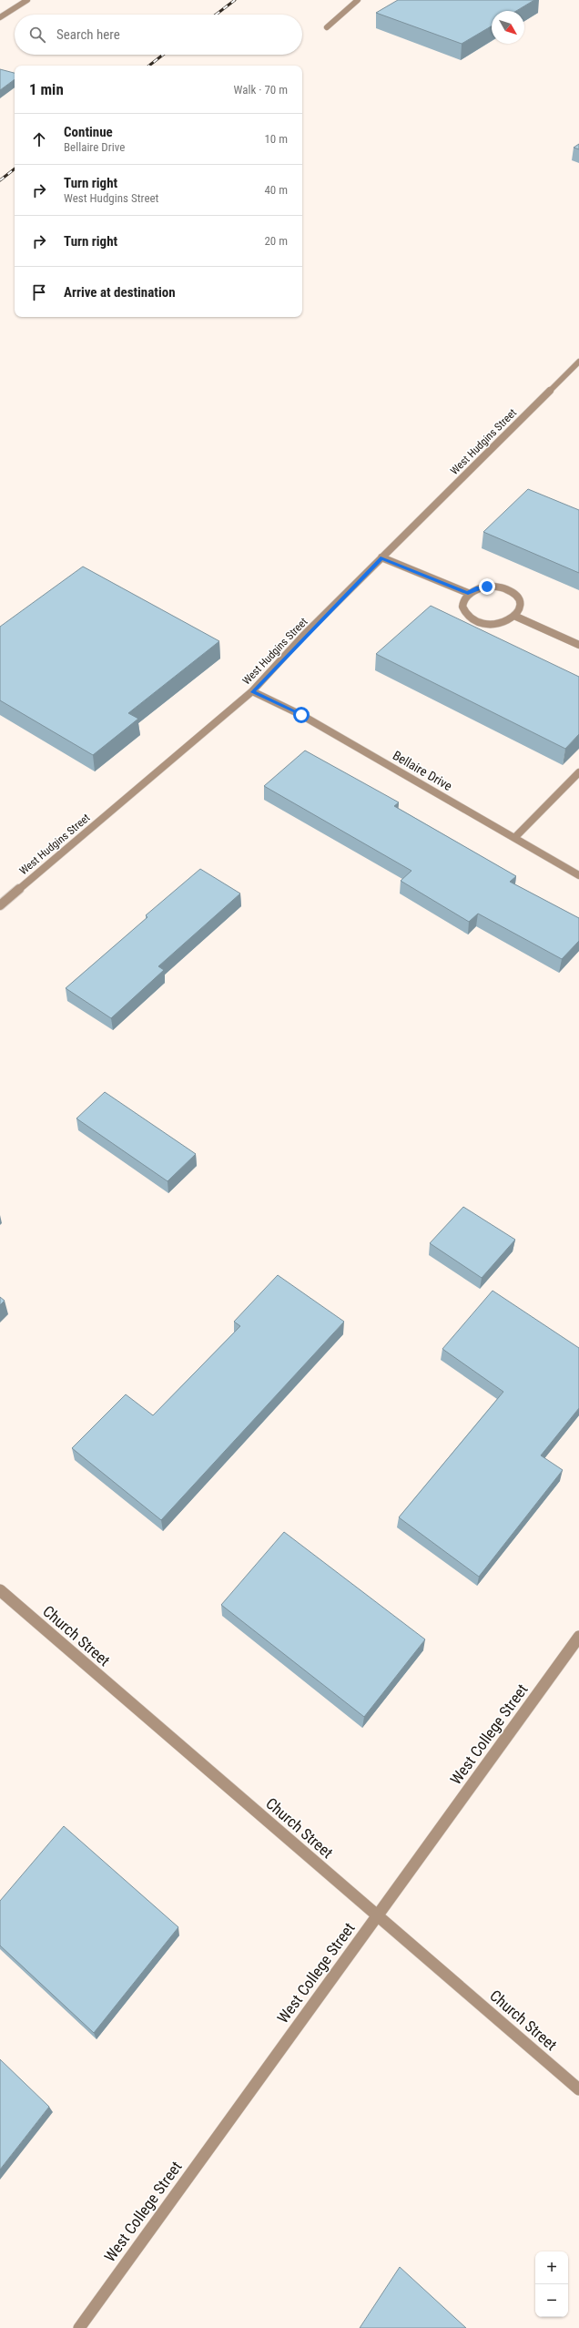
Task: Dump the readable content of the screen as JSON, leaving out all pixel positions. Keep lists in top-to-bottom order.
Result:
{
  "streets": {
    "street": [
      "West Hudgins Street",
      "Bellaire Drive",
      "Church Street",
      "West College Street"
    ]
  },
  "crossings": [
    ["West Hudgins Street", "Bellaire Drive"],
    ["Church Street", "West College Street"]
  ],
  "north": "bottom right",
  "page": {
    "search": "Search here",
    "heading": ["1 min", "Walk · 70 m"],
    "list": [
      ["Continue", "Bellaire Drive", "10 m"],
      ["Turn right", "West Hudgins Street", "40 m"],
      ["Turn right", "20 m"],
      "Arrive at destination"
    ],
    "map_buttons": ["+", "−"]
  }
}
